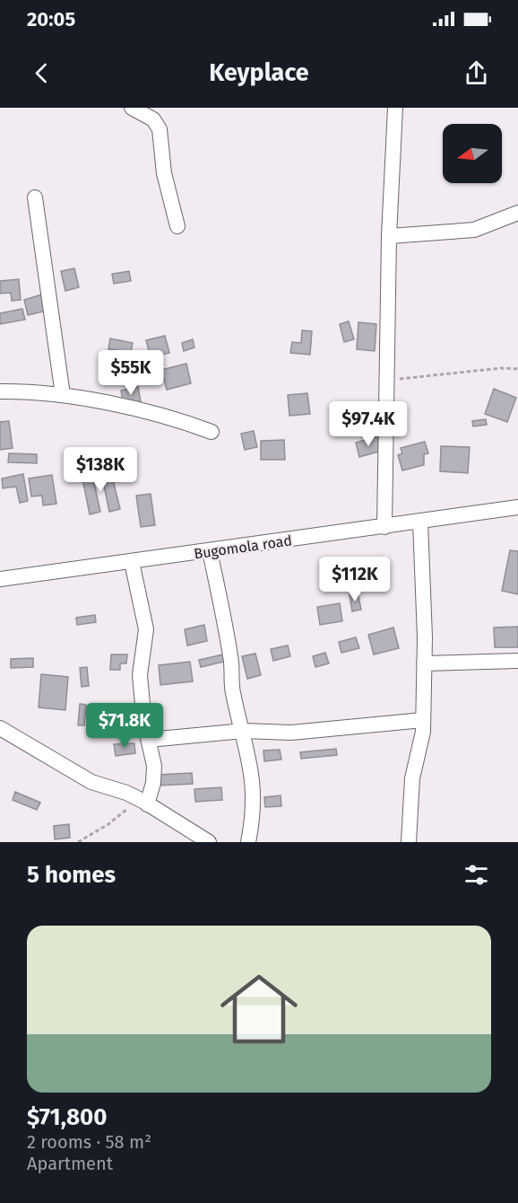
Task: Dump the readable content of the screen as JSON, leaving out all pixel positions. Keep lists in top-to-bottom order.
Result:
{
  "streets": {
    "street": ["Bugomola road"]
  },
  "north": "left",
  "page": {
    "status": "20:05",
    "header": "Keyplace",
    "price": [
      "$55K",
      "$97.4K",
      "$138K",
      "$112K",
      "$71.8K"
    ],
    "heading": "5 homes",
    "list": [
      {
        "name": "$71,800",
        "note": "2 rooms · 58 m² · Apartment"
      }
    ]
  }
}
